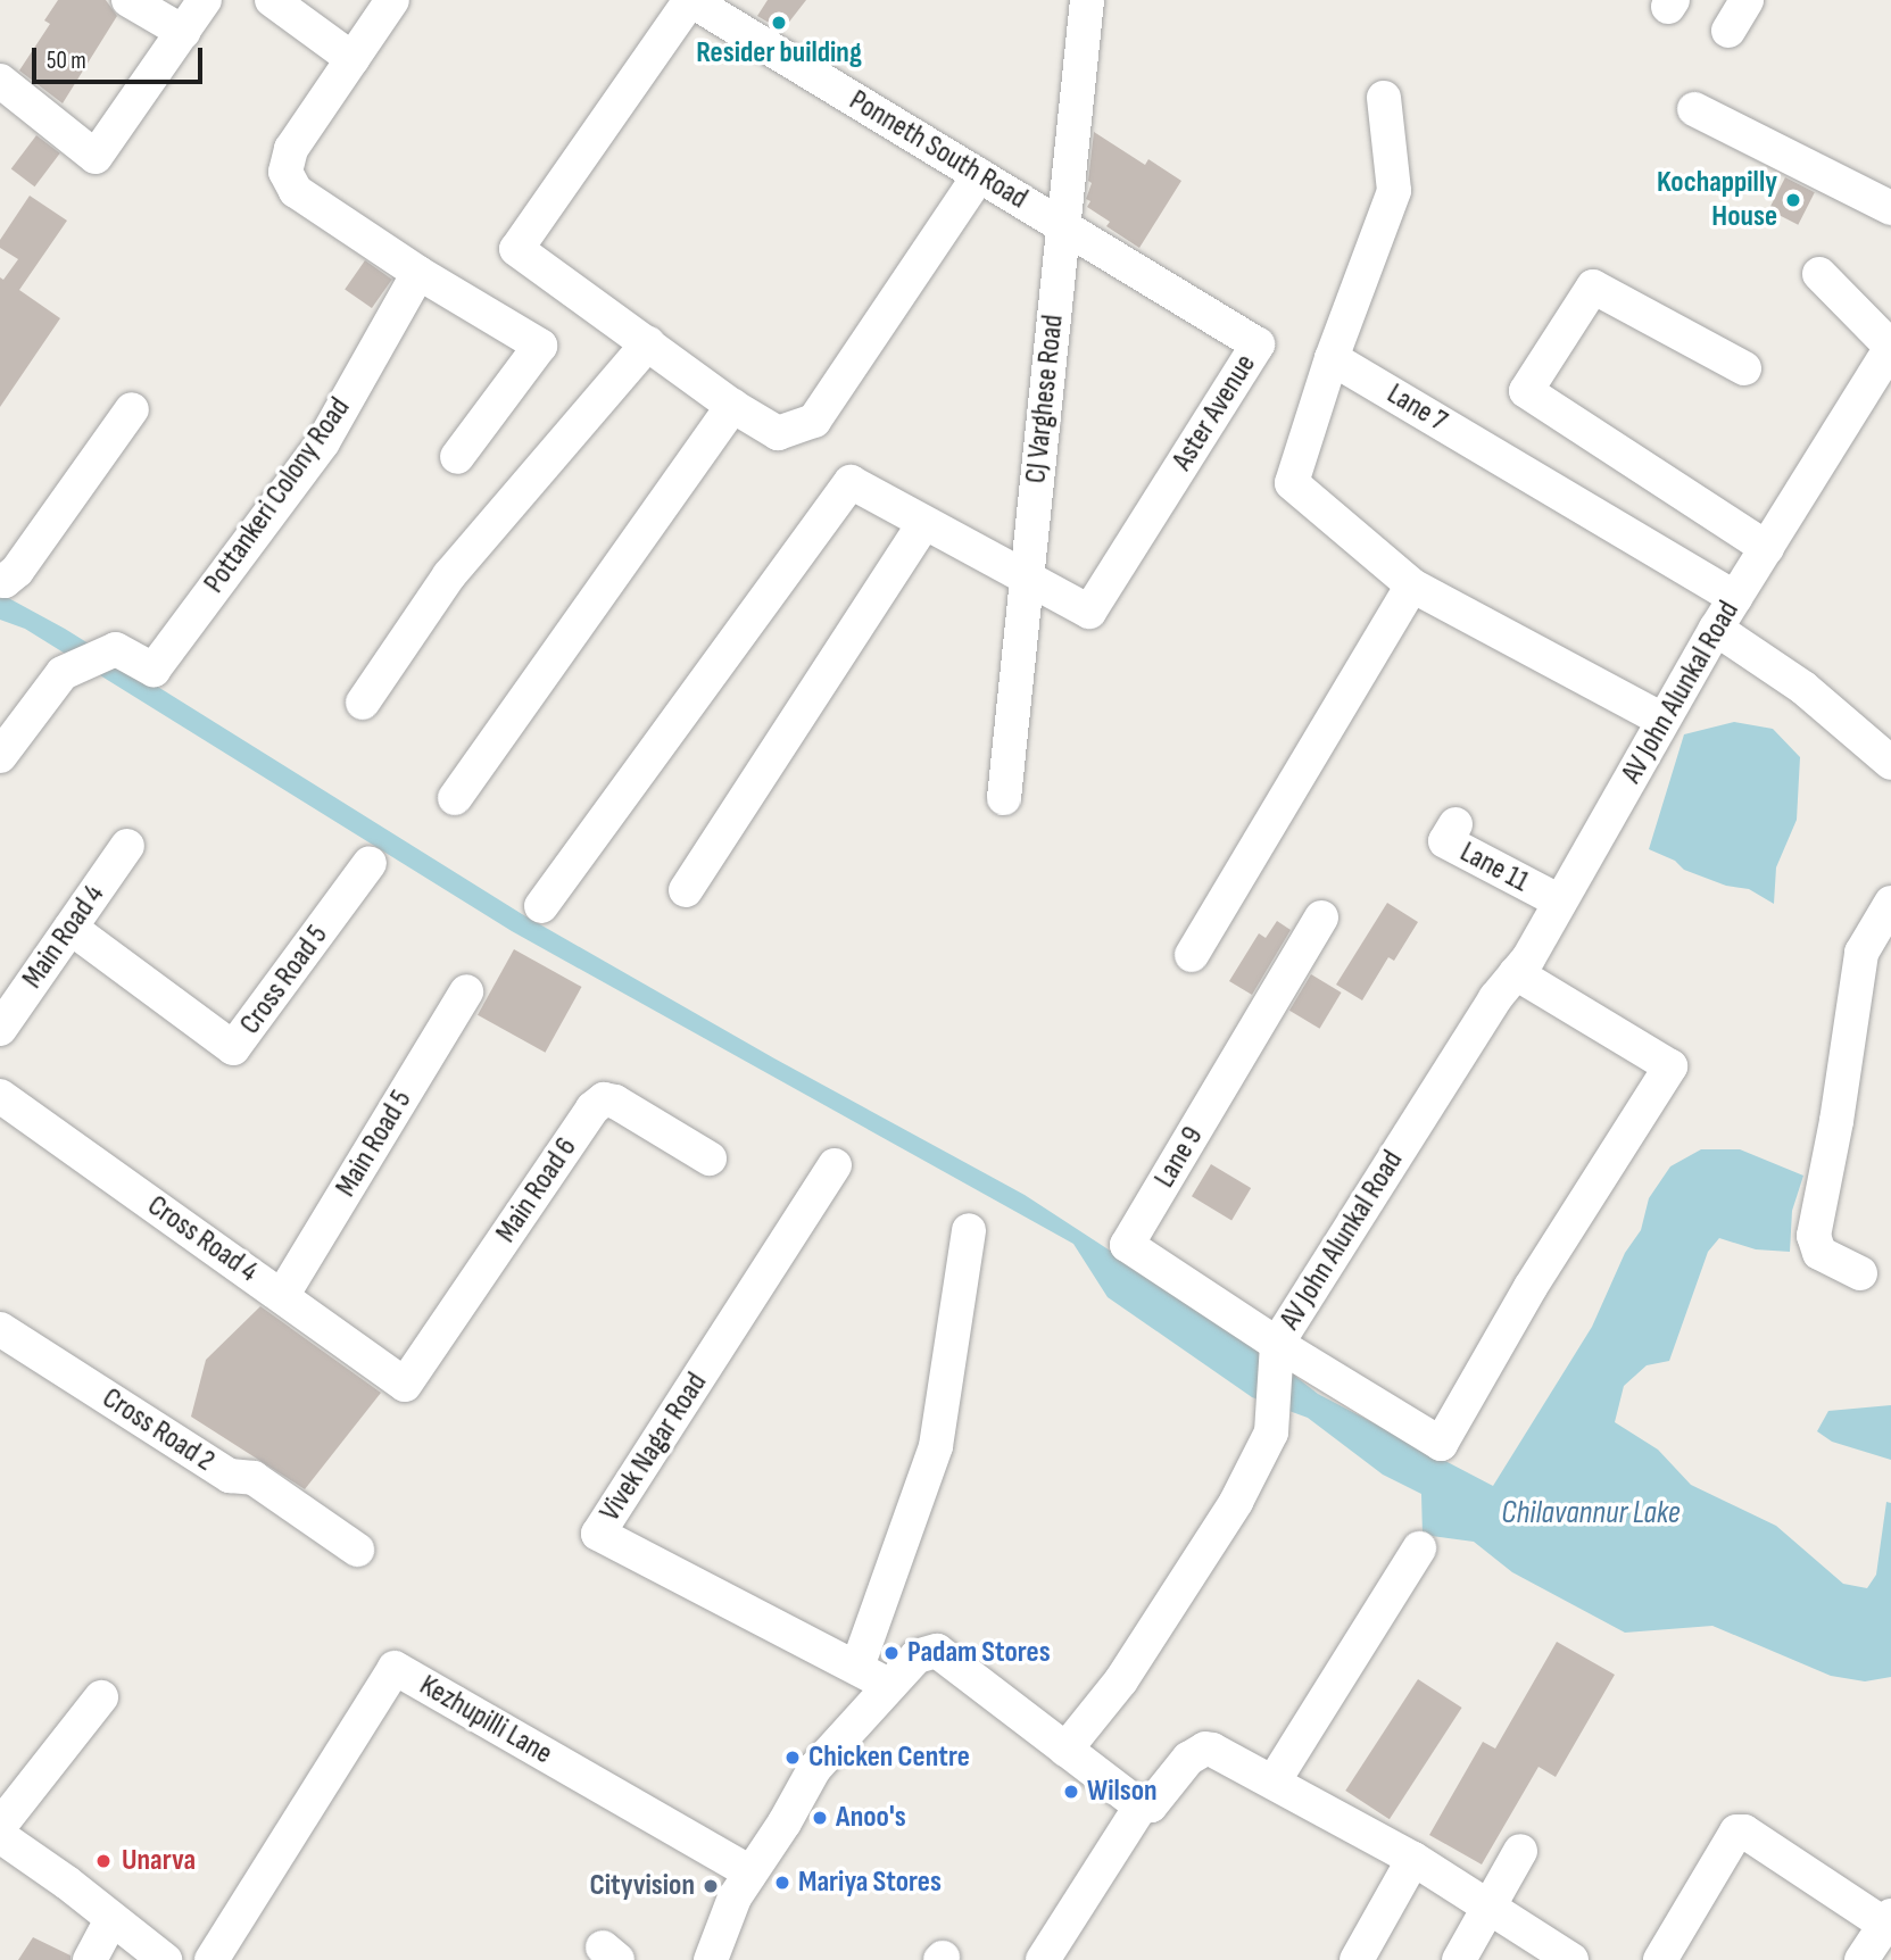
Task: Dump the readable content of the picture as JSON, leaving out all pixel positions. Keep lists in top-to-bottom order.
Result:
{
  "streets": {
    "street": [
      "Ponneth South Road",
      "CJ Varghese Road",
      "Lane 7",
      "Aster Avenue",
      "Pottankeri Colony Road",
      "AV John Alunkal Road",
      "Lane 11",
      "Main Road 4",
      "Cross Road 5",
      "Main Road 5",
      "Lane 9",
      "Main Road 6",
      "Cross Road 4",
      "Cross Road 2",
      "Vivek Nagar Road",
      "Kezhupilli Lane"
    ]
  },
  "crossings": [
    ["Ponneth South Road", "CJ Varghese Road"],
    ["Ponneth South Road", "Aster Avenue"],
    ["CJ Varghese Road", "Aster Avenue"],
    ["Lane 7", "AV John Alunkal Road"],
    ["AV John Alunkal Road", "Lane 11"],
    ["AV John Alunkal Road", "Lane 9"],
    ["Main Road 4", "Cross Road 5"],
    ["Main Road 5", "Cross Road 4"],
    ["Main Road 6", "Cross Road 4"]
  ],
  "water": ["Chilavannur Lake"],
  "places": [
    "Resider building",
    "Kochappilly House",
    "Padam Stores",
    "Chicken Centre",
    "Wilson",
    "Anoo's",
    "Unarva",
    "Mariya Stores",
    "Cityvision"
  ],
  "scale_bar": "50 m"
}
